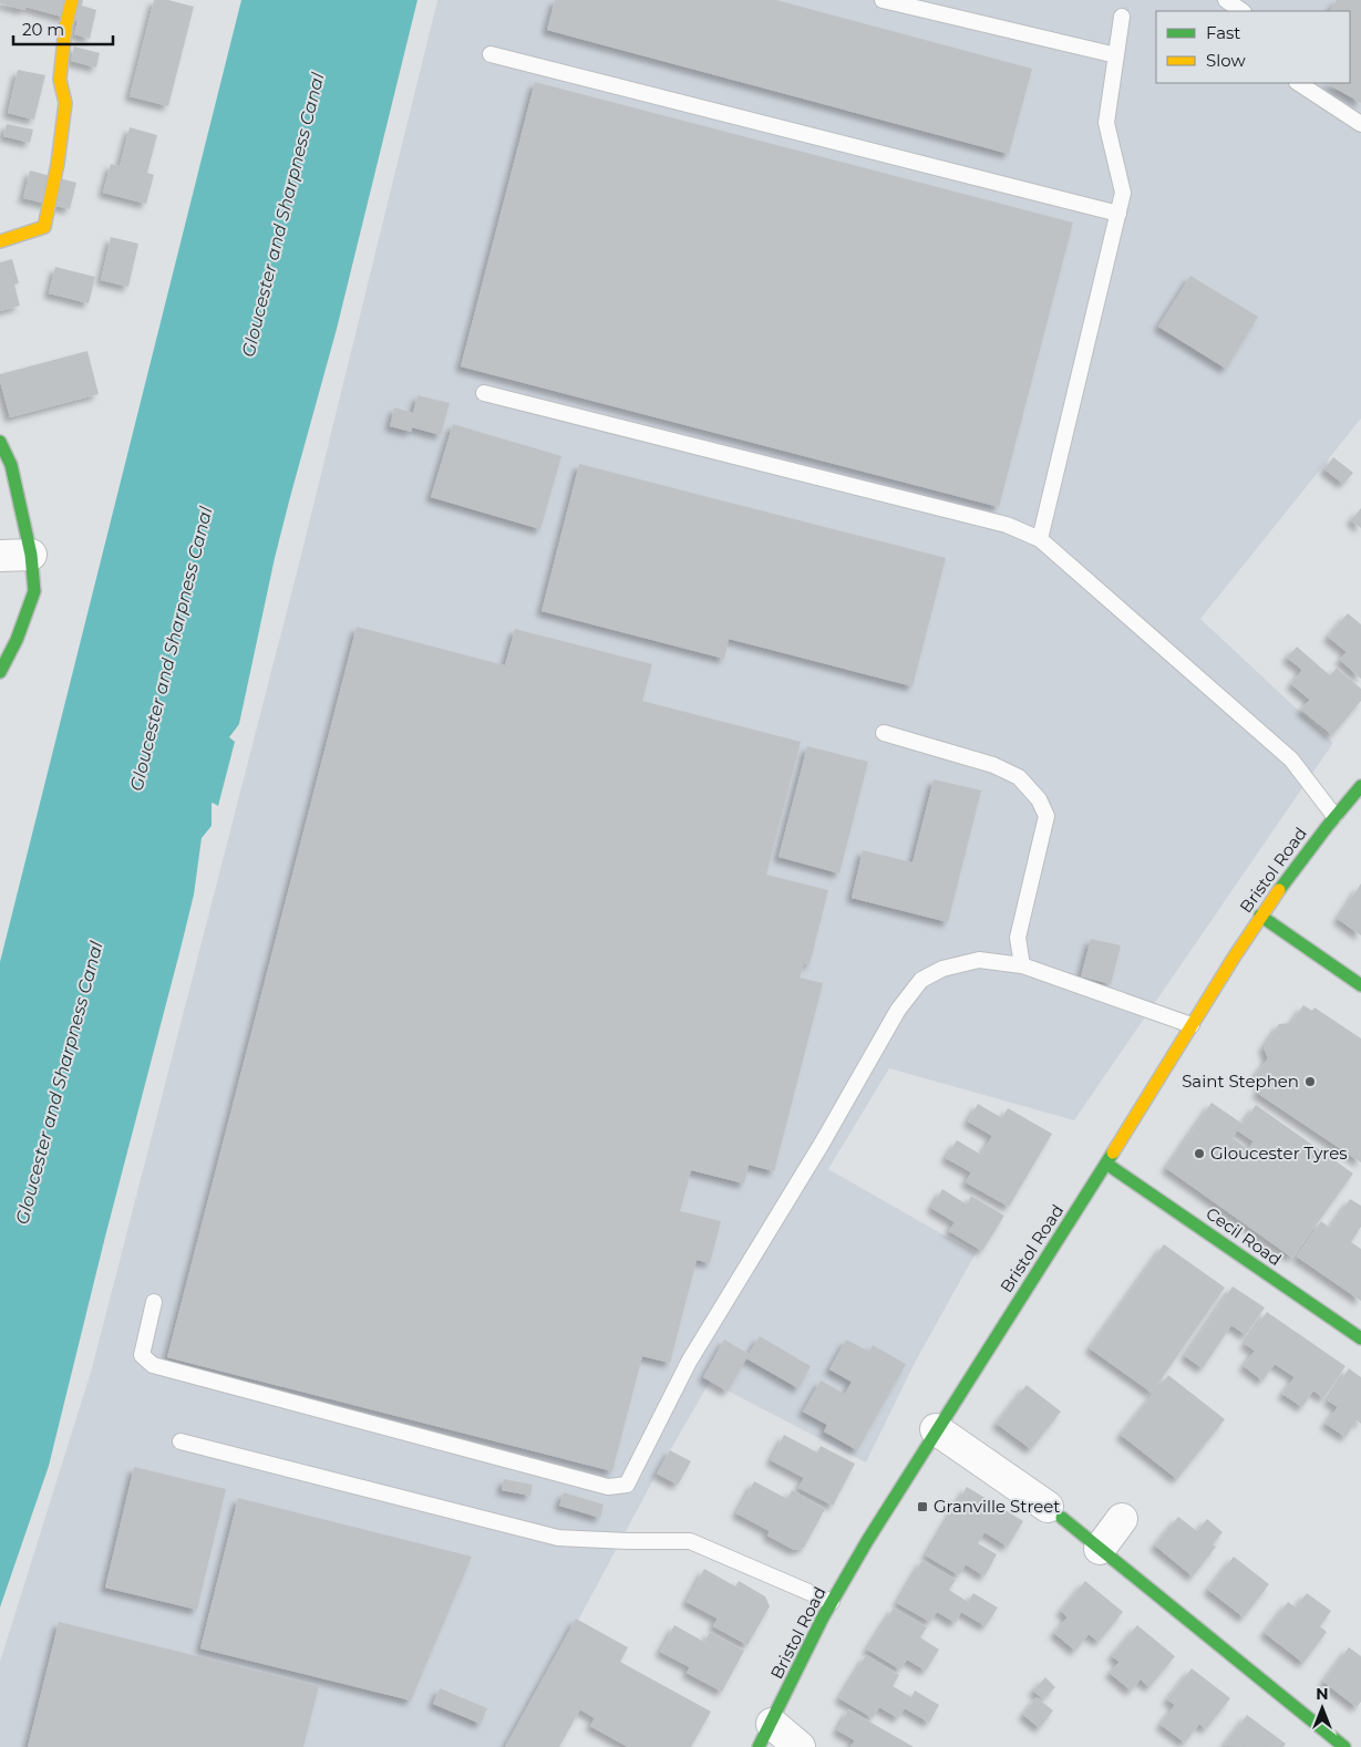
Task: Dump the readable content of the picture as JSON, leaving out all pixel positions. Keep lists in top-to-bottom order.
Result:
{
  "streets": {
    "street": ["Bristol Road", "Cecil Road"]
  },
  "crossings": [
    ["Bristol Road", "Cecil Road"]
  ],
  "water": ["Gloucester and Sharpness Canal"],
  "places": {
    "other": ["Saint Stephen", "Gloucester Tyres"],
    "transit": ["Granville Street"]
  },
  "legend": ["Fast", "Slow"],
  "scale_bar": "20 m",
  "north": "top"
}
